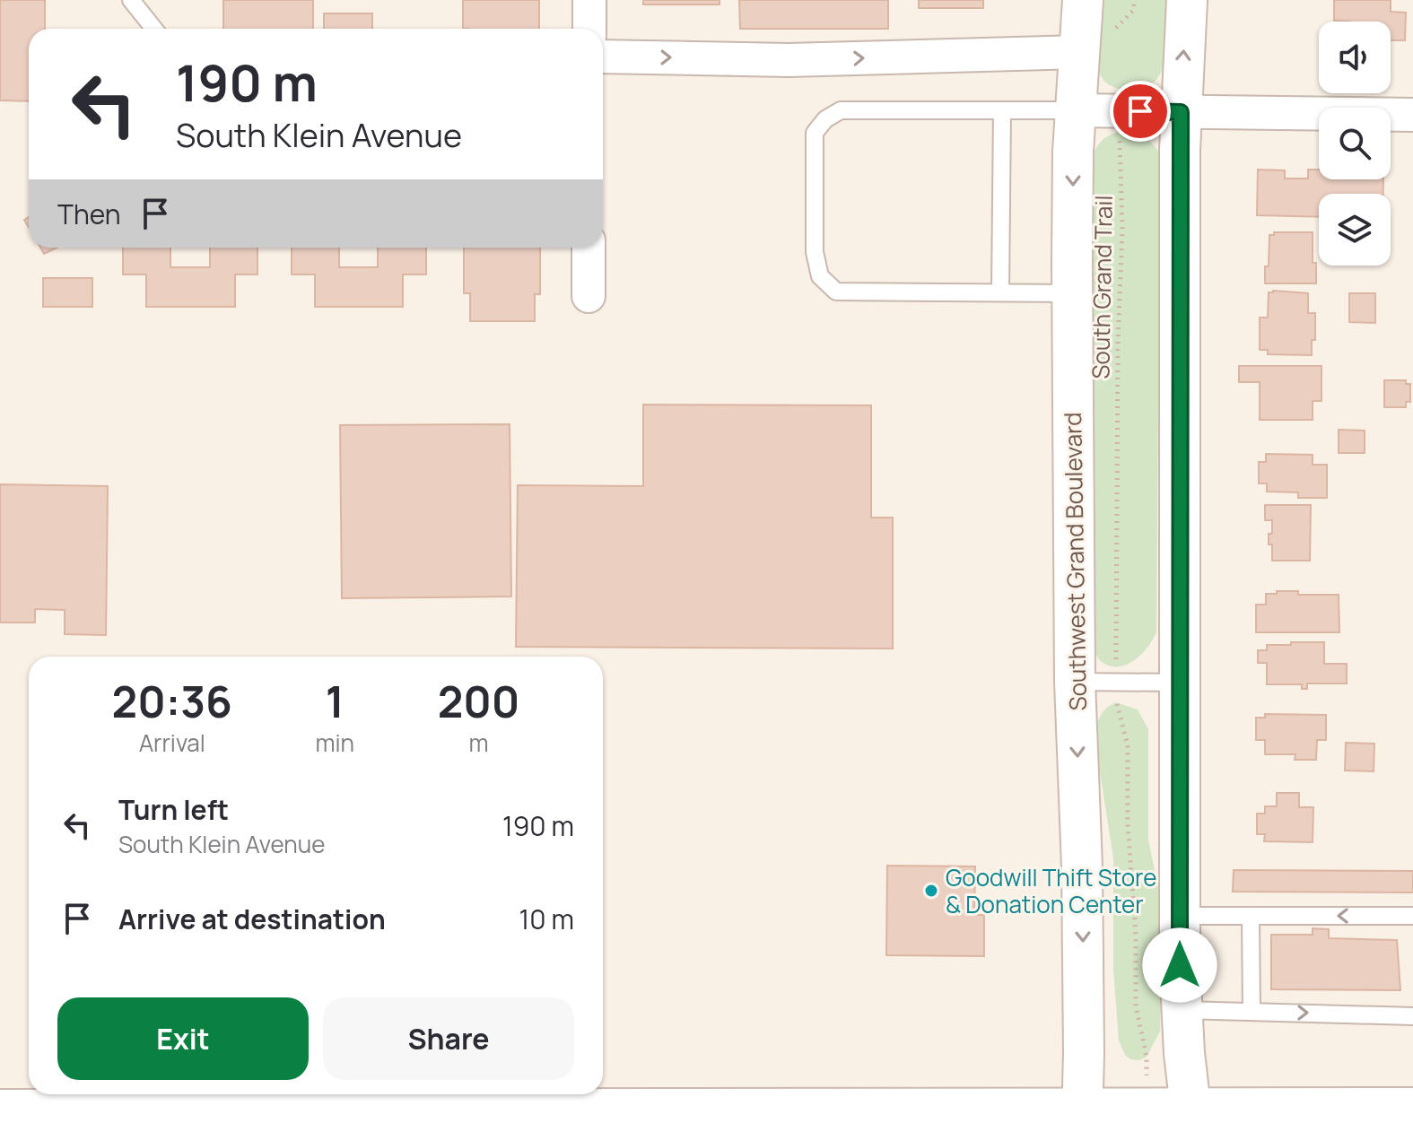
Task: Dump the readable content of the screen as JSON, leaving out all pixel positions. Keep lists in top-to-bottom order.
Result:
{
  "streets": {
    "street": ["Southwest Grand Boulevard"],
    "path": ["South Grand Trail"]
  },
  "places": ["Goodwill Thift Store & Donation Center"],
  "page": {
    "turn": ["190 m", "South Klein Avenue"],
    "then": "Then",
    "eta": [
      "20:36",
      "Arrival",
      "1",
      "min",
      "200",
      "m"
    ],
    "list": [
      {
        "name": "Turn left",
        "note": "South Klein Avenue",
        "value": "190 m"
      },
      {
        "name": "Arrive at destination",
        "value": "10 m"
      }
    ],
    "buttons": ["Exit", "Share"]
  }
}
